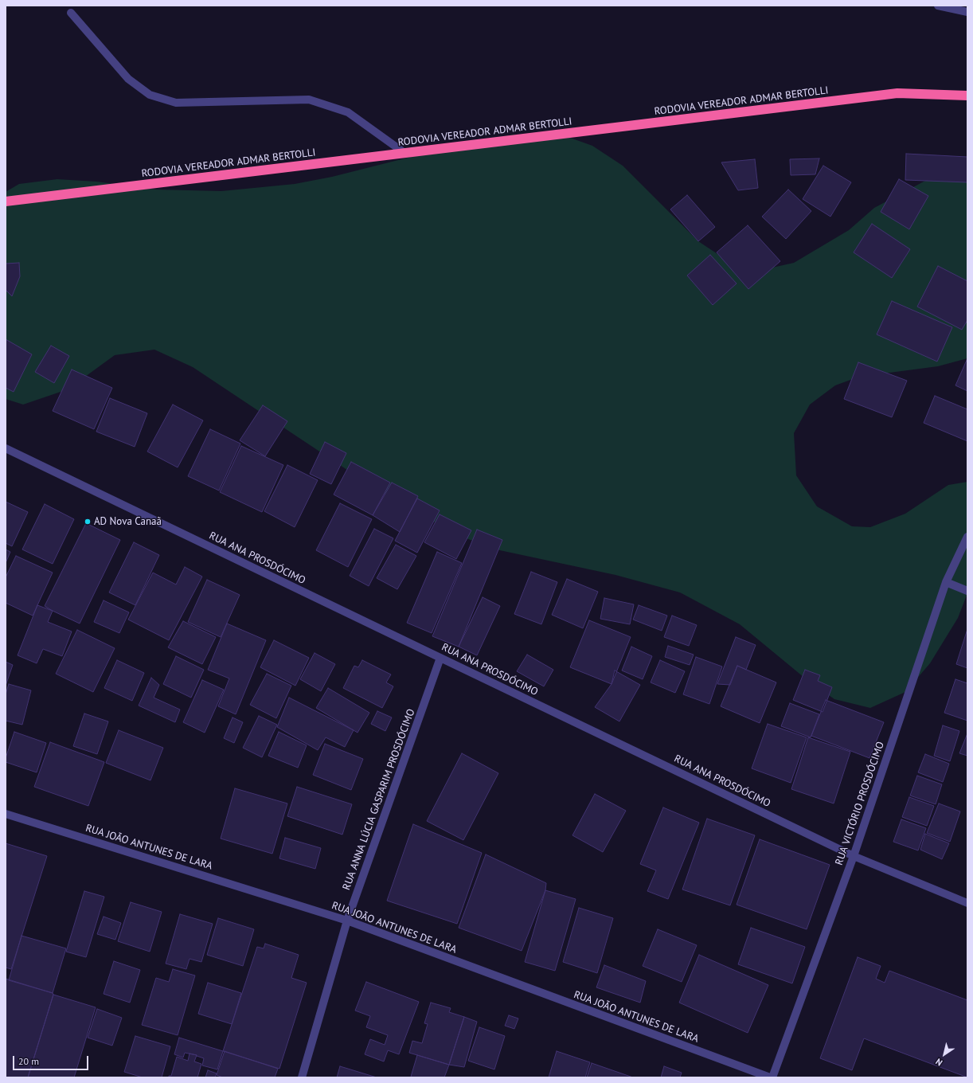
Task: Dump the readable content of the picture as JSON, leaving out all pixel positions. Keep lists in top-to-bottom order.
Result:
{
  "streets": {
    "highway": ["RODOVIA VEREADOR ADMAR BERTOLLI"],
    "street": [
      "RUA ANA PROSDÓCIMO",
      "RUA ANNA LÚCIA GASPARIM PROSDÓCIMO",
      "RUA VICTÓRIO PROSDÓCIMO",
      "RUA JOÃO ANTUNES DE LARA"
    ]
  },
  "crossings": [
    ["RUA ANA PROSDÓCIMO", "RUA ANNA LÚCIA GASPARIM PROSDÓCIMO"],
    ["RUA ANA PROSDÓCIMO", "RUA VICTÓRIO PROSDÓCIMO"],
    ["RUA ANNA LÚCIA GASPARIM PROSDÓCIMO", "RUA JOÃO ANTUNES DE LARA"],
    ["RUA VICTÓRIO PROSDÓCIMO", "RUA JOÃO ANTUNES DE LARA"]
  ],
  "places": ["AD Nova Canaã"],
  "scale_bar": "20 m",
  "north": "bottom left"
}
